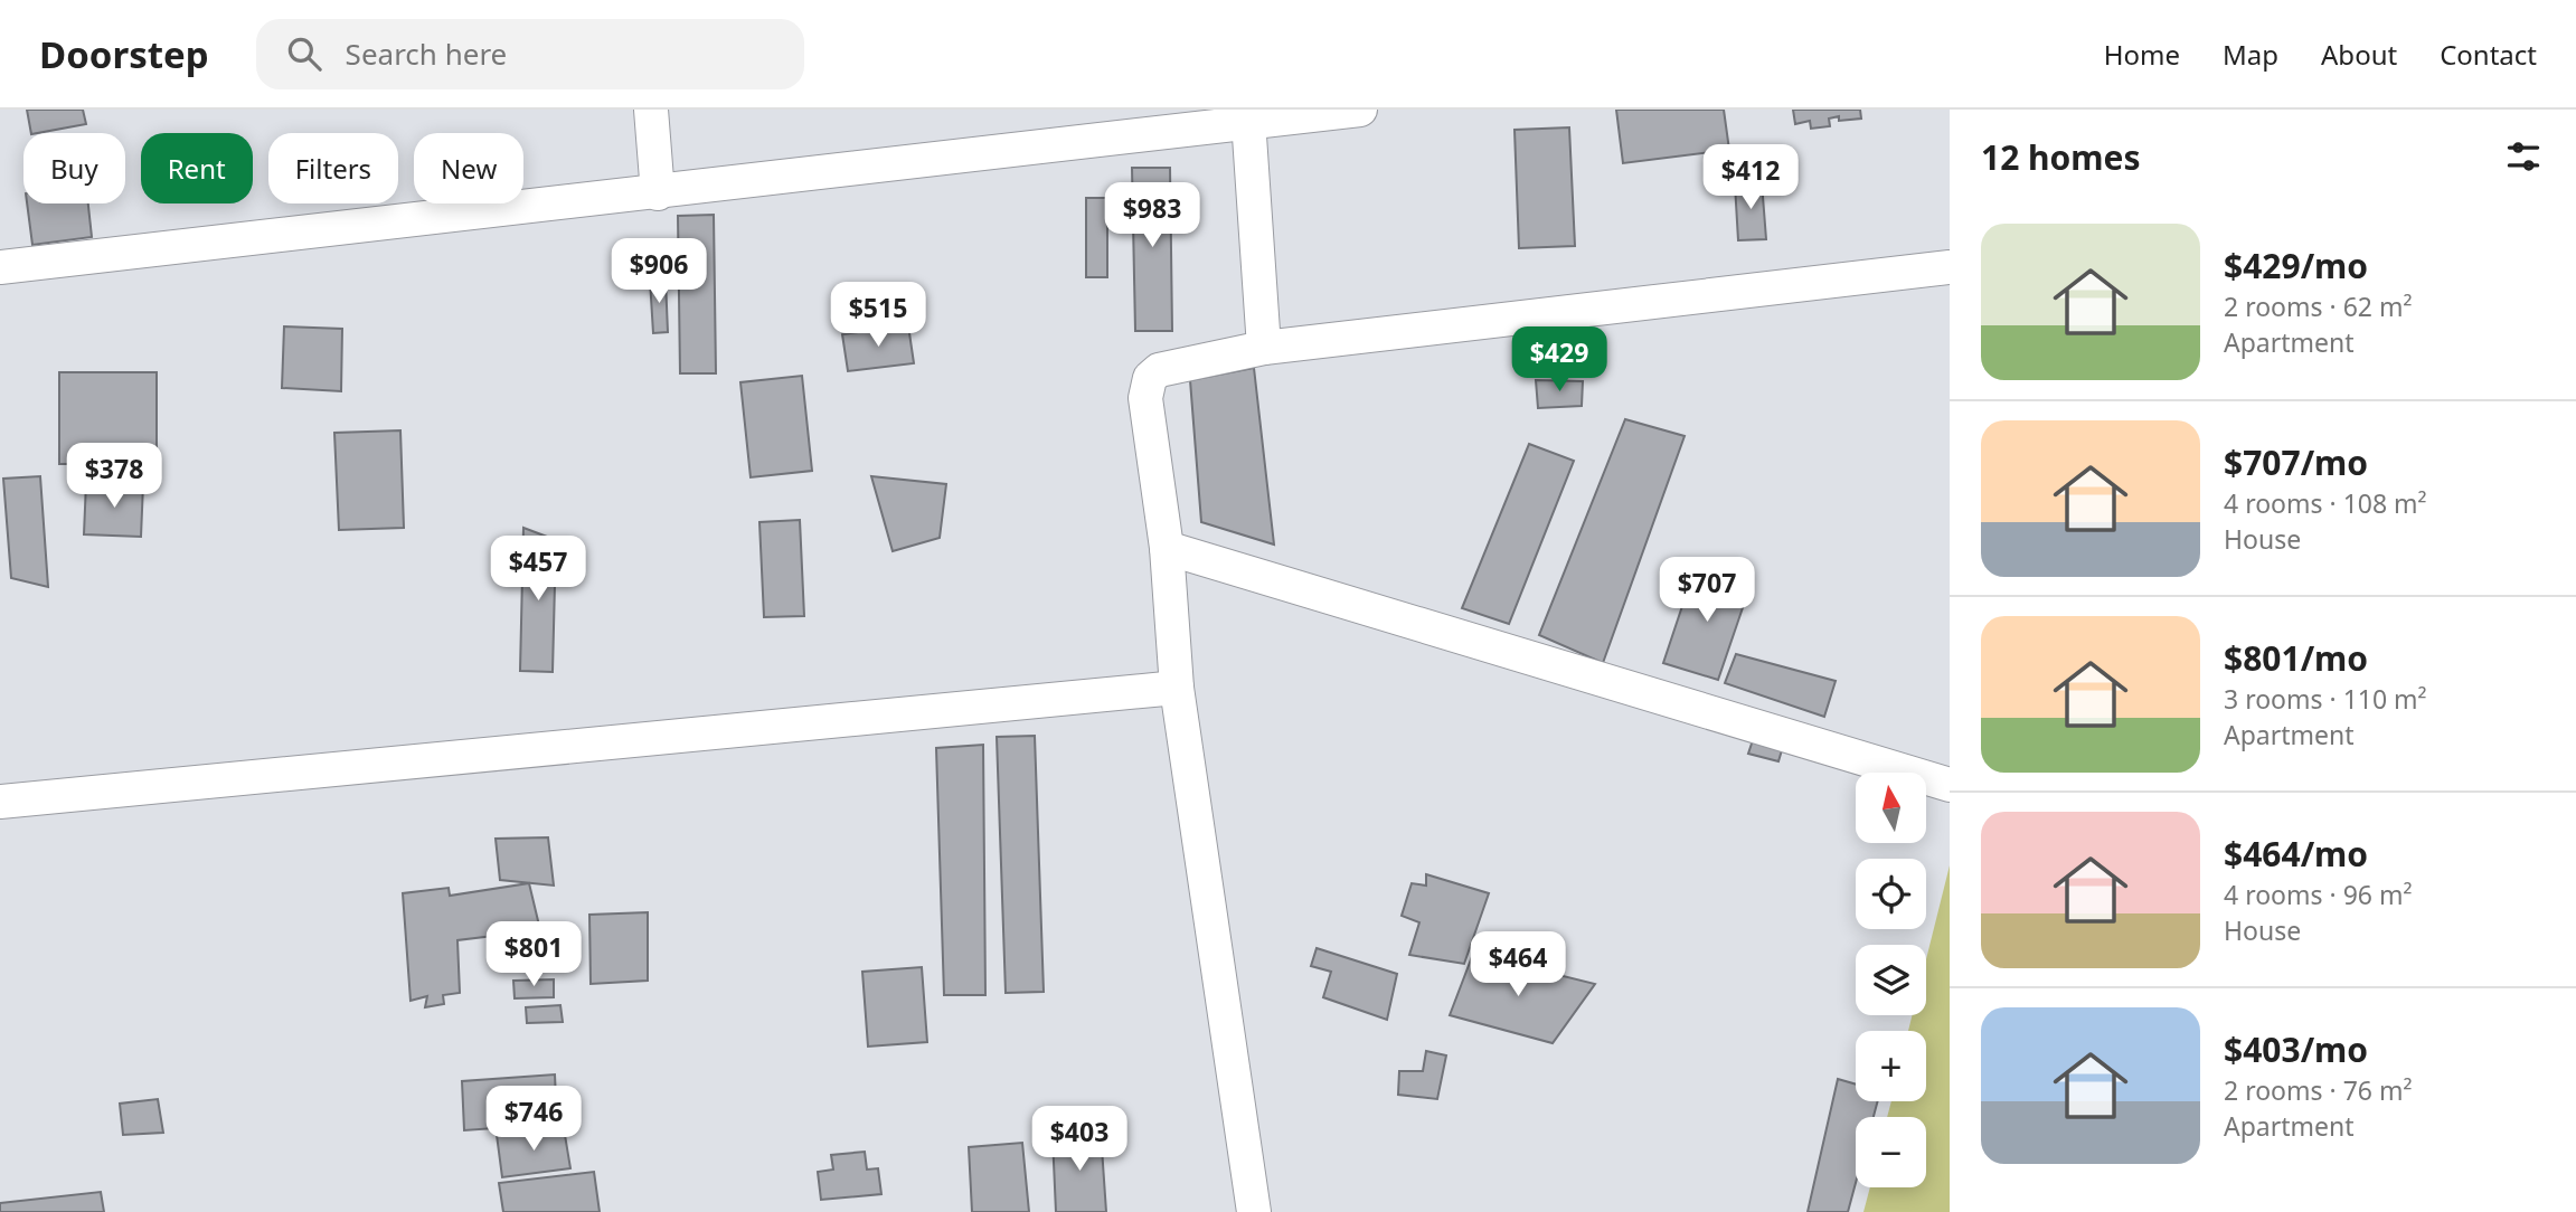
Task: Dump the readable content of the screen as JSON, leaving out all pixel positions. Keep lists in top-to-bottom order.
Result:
{
  "north": "top",
  "page": {
    "header": "Doorstep",
    "search": "Search here",
    "nav": [
      "Home",
      "Map",
      "About",
      "Contact"
    ],
    "heading": "12 homes",
    "chip": [
      "Buy",
      "Rent",
      "Filters",
      "New"
    ],
    "price": [
      "$412",
      "$983",
      "$906",
      "$515",
      "$429",
      "$378",
      "$457",
      "$707",
      "$801",
      "$464",
      "$746",
      "$403"
    ],
    "list": [
      {
        "name": "$429/mo",
        "note": "2 rooms · 62 m² · Apartment"
      },
      {
        "name": "$707/mo",
        "note": "4 rooms · 108 m² · House"
      },
      {
        "name": "$801/mo",
        "note": "3 rooms · 110 m² · Apartment"
      },
      {
        "name": "$464/mo",
        "note": "4 rooms · 96 m² · House"
      },
      {
        "name": "$403/mo",
        "note": "2 rooms · 76 m² · Apartment"
      }
    ],
    "map_buttons": ["+", "−"]
  }
}
